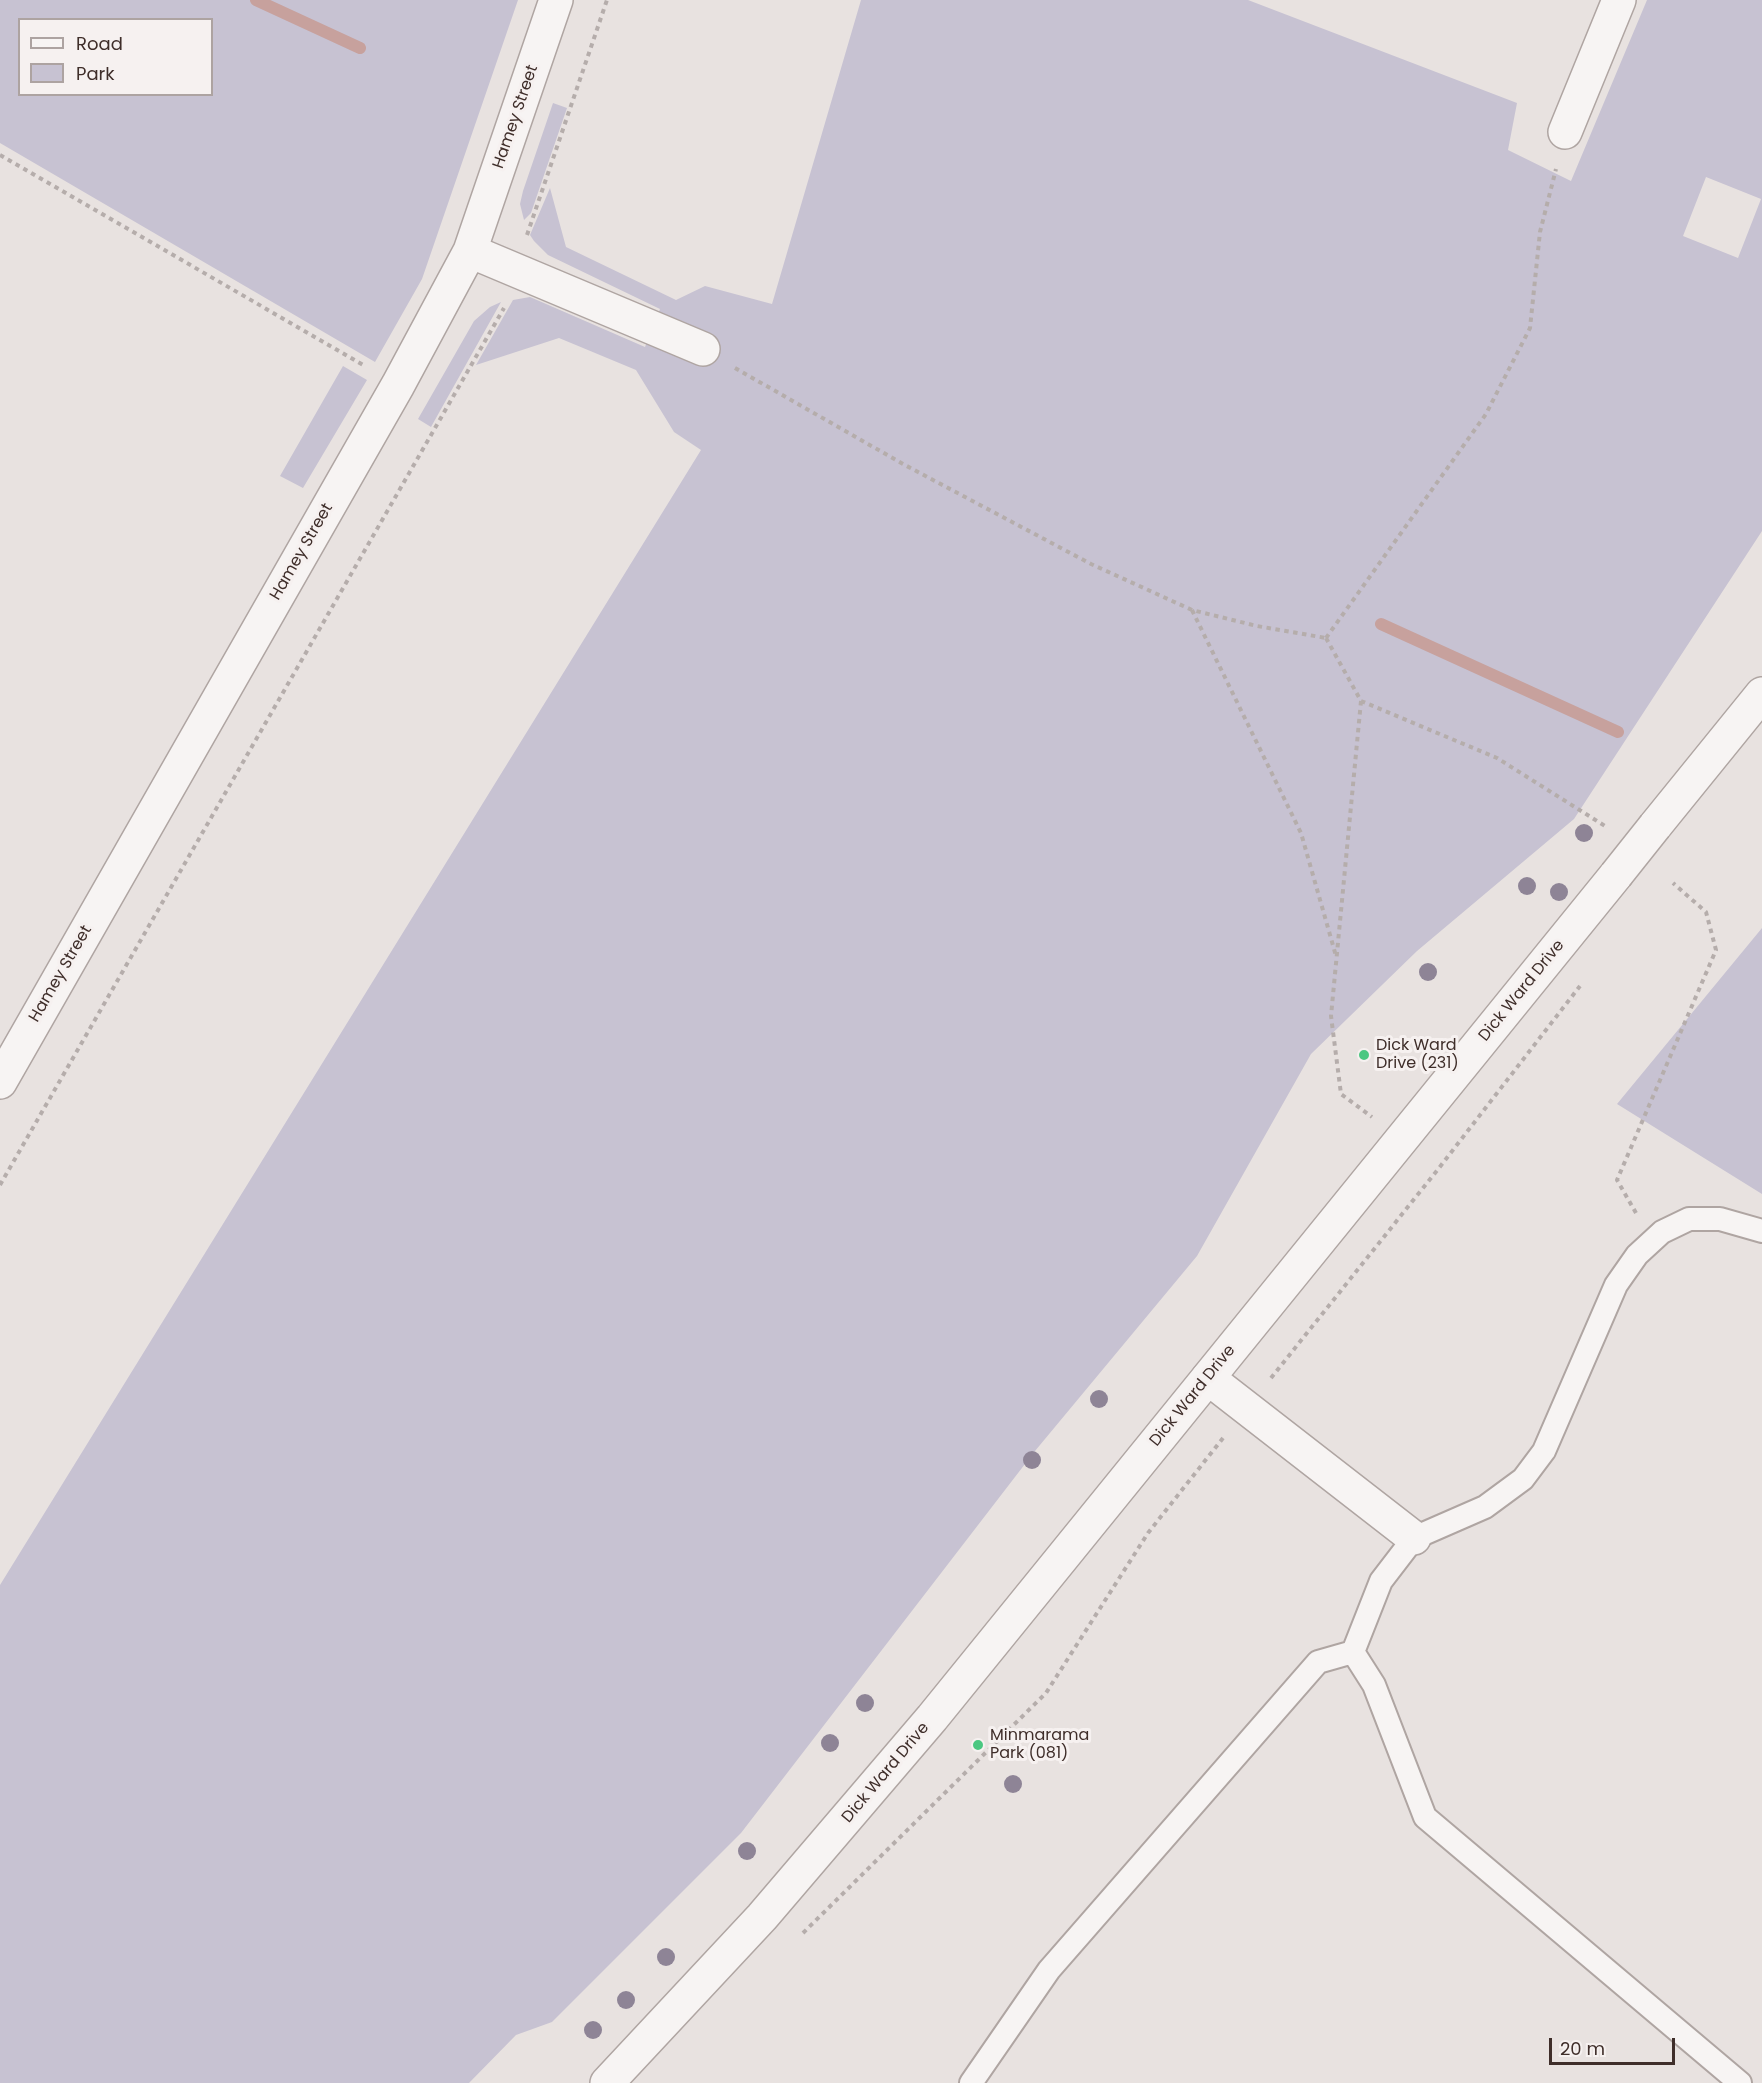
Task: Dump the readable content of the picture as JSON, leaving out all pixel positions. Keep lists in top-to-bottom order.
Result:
{
  "streets": {
    "street": ["Hamey Street", "Dick Ward Drive"]
  },
  "places": ["Dick Ward Drive (231)", "Minmarama Park (081)"],
  "legend": ["Road", "Park"],
  "scale_bar": "20 m"
}
